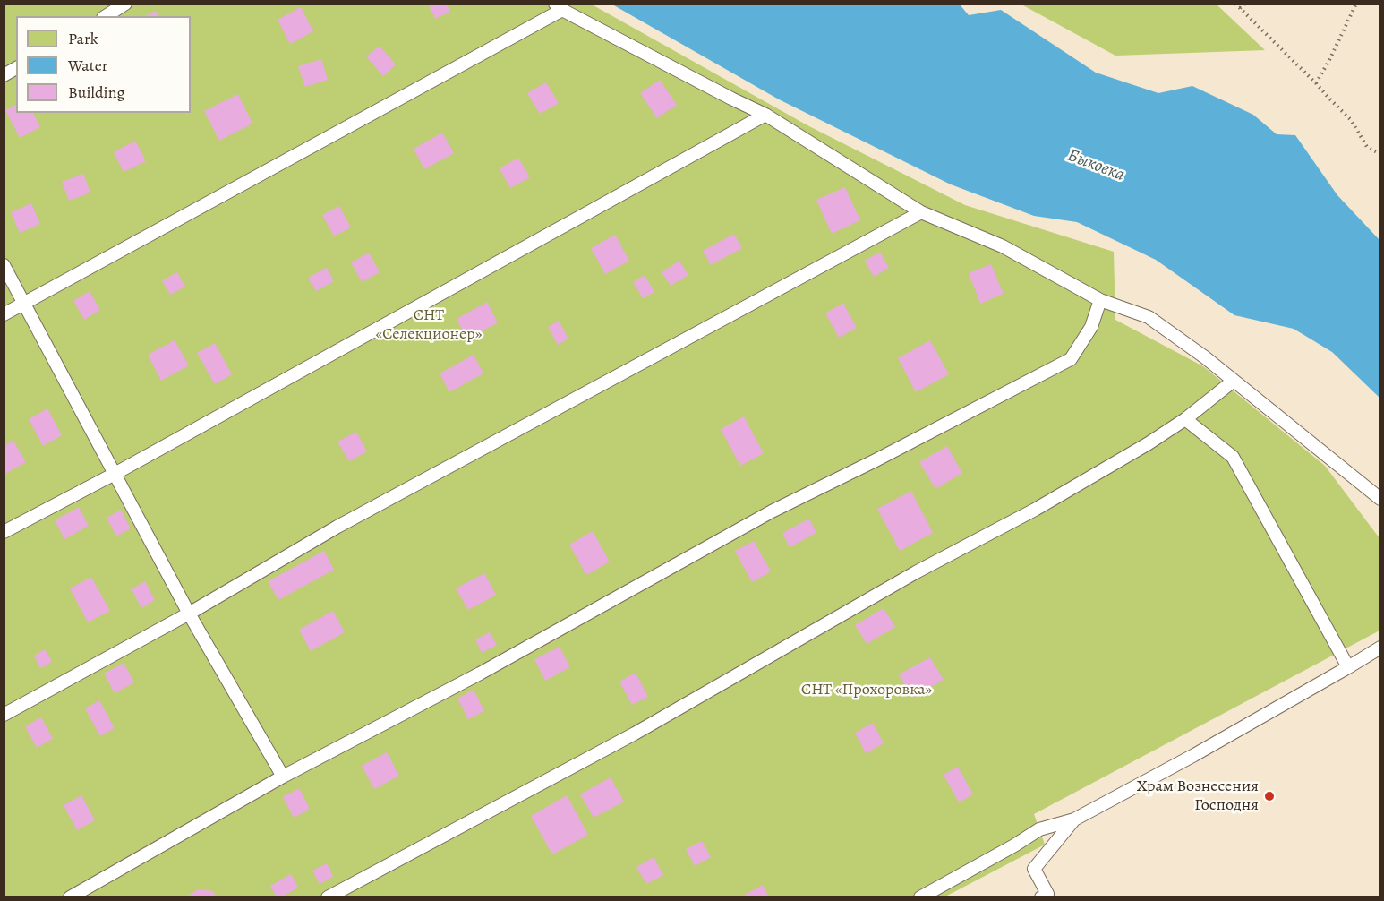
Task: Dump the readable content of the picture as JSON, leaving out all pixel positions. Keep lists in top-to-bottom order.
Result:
{
  "water": ["Быковка"],
  "parks": ["СНТ «Селекционер»", "СНТ «Прохоровка»"],
  "places": ["Храм Вознесения Господня"],
  "legend": ["Park", "Water", "Building"]
}
